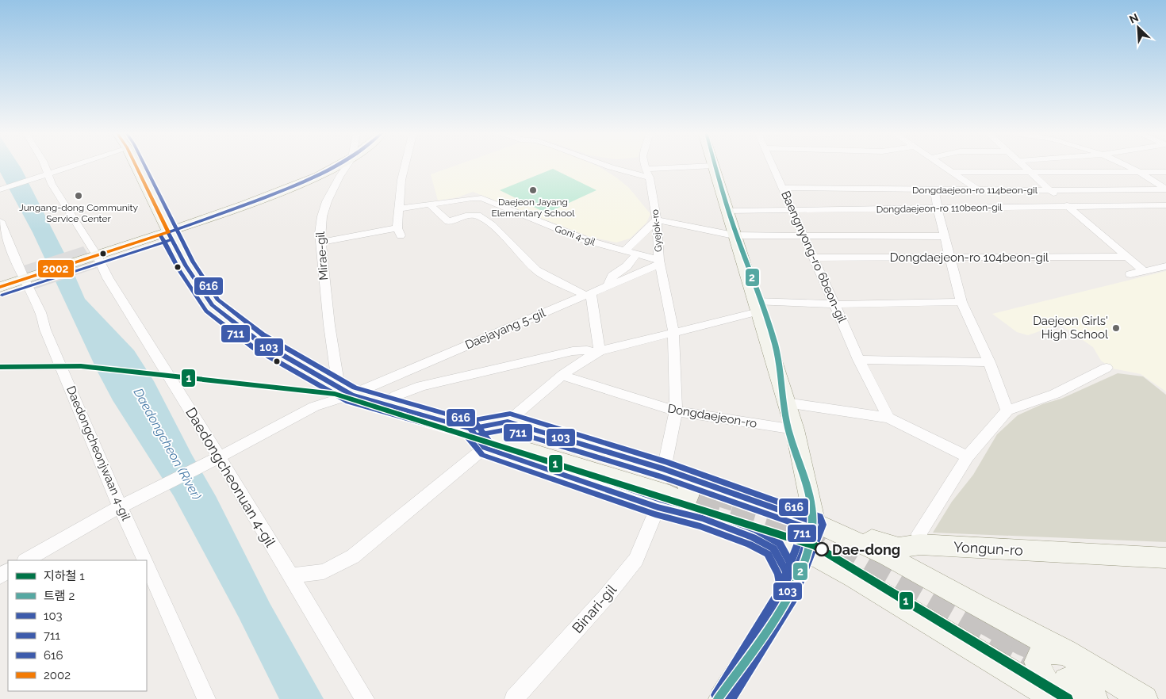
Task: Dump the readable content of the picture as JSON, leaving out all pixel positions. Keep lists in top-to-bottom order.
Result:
{
  "streets": {
    "main road": ["Yongun-ro"],
    "street": [
      "Dongdaejeon-ro 114beon-gil",
      "Dongdaejeon-ro 110beon-gil",
      "Gyejok-ro",
      "Goni 4-gil",
      "Mirae-gil",
      "Baengnyong-ro 6beon-gil",
      "Dongdaejeon-ro 104beon-gil",
      "Daejayang 5-gil",
      "Dongdaejeon-ro",
      "Daedongcheonjwaan 4-gil",
      "Daedongcheonuan 4-gil",
      "Binari-gil"
    ]
  },
  "crossings": [
    ["Dongdaejeon-ro 114beon-gil", "Baengnyong-ro 6beon-gil"],
    ["Dongdaejeon-ro 110beon-gil", "Baengnyong-ro 6beon-gil"],
    ["Gyejok-ro", "Goni 4-gil"],
    ["Gyejok-ro", "Daejayang 5-gil"],
    ["Gyejok-ro", "Dongdaejeon-ro"],
    ["Gyejok-ro", "Binari-gil"],
    ["Goni 4-gil", "Daejayang 5-gil"],
    ["Mirae-gil", "Daejayang 5-gil"],
    ["Baengnyong-ro 6beon-gil", "Dongdaejeon-ro 104beon-gil"],
    ["Daejayang 5-gil", "Daedongcheonjwaan 4-gil"],
    ["Daejayang 5-gil", "Daedongcheonuan 4-gil"]
  ],
  "water": ["Daedongcheon (River)"],
  "places": [
    "Daejeon Jayang Elementary School",
    "Jungang-dong Community Service Center",
    "Daejeon Girls' High School",
    "Dae-dong"
  ],
  "lines": [
    "tram line 2",
    "transit line 103",
    "transit line 616",
    "transit line 2002",
    "transit line 711",
    "metro line 1"
  ],
  "legend": [
    "지하철 1",
    "트램 2",
    "103",
    "711",
    "616",
    "2002"
  ],
  "north": "top left"
}
